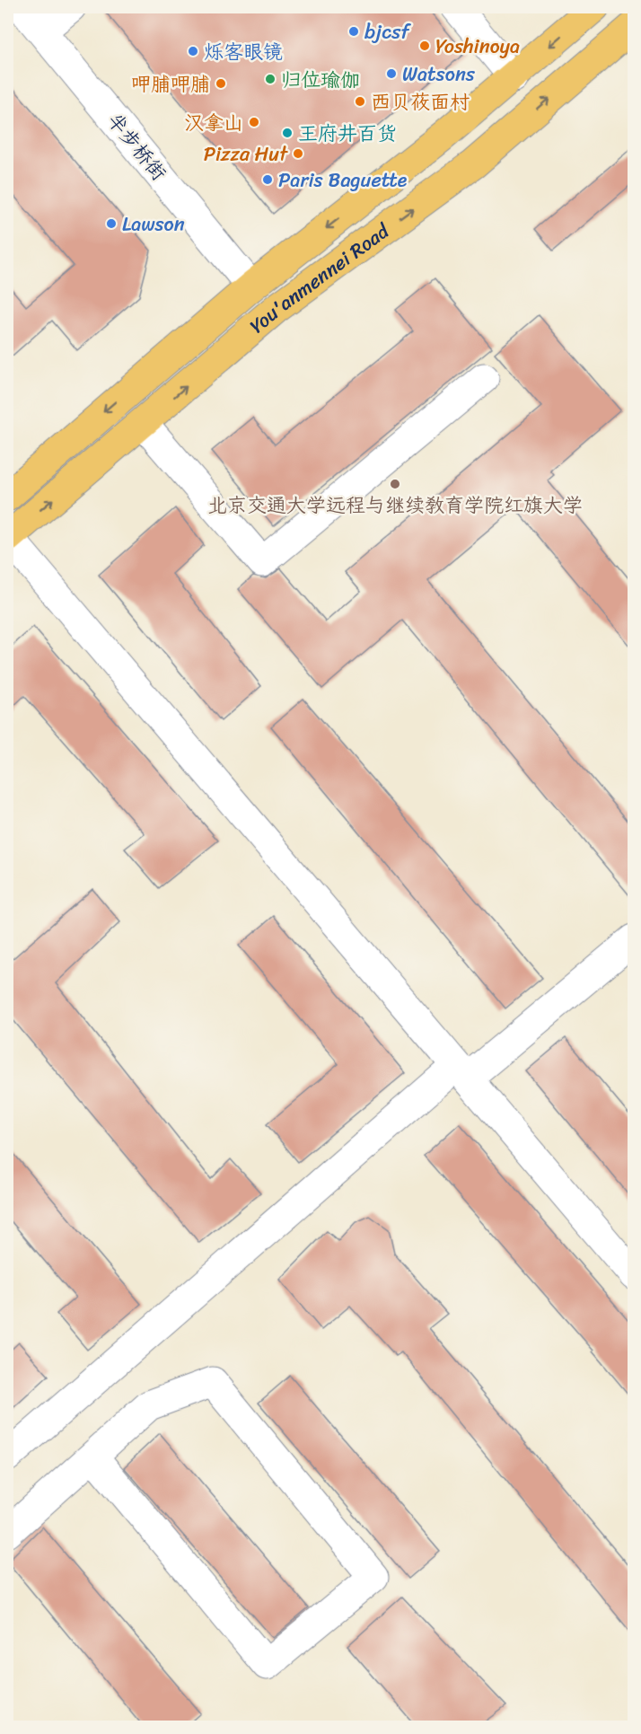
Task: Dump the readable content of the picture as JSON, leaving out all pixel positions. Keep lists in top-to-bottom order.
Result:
{
  "streets": {
    "main road": ["You'anmennei Road"],
    "street": ["半步桥街"]
  },
  "crossings": [
    ["半步桥街", "You'anmennei Road"]
  ],
  "places": [
    "bjcsf",
    "Yoshinoya",
    "烁客眼镜",
    "Watsons",
    "归位瑜伽",
    "呷脯呷脯",
    "西贝莜面村",
    "汉拿山",
    "王府井百货",
    "Pizza Hut",
    "Paris Baguette",
    "Lawson",
    "北京交通大学远程与继续教育学院红旗大学"
  ]
}
